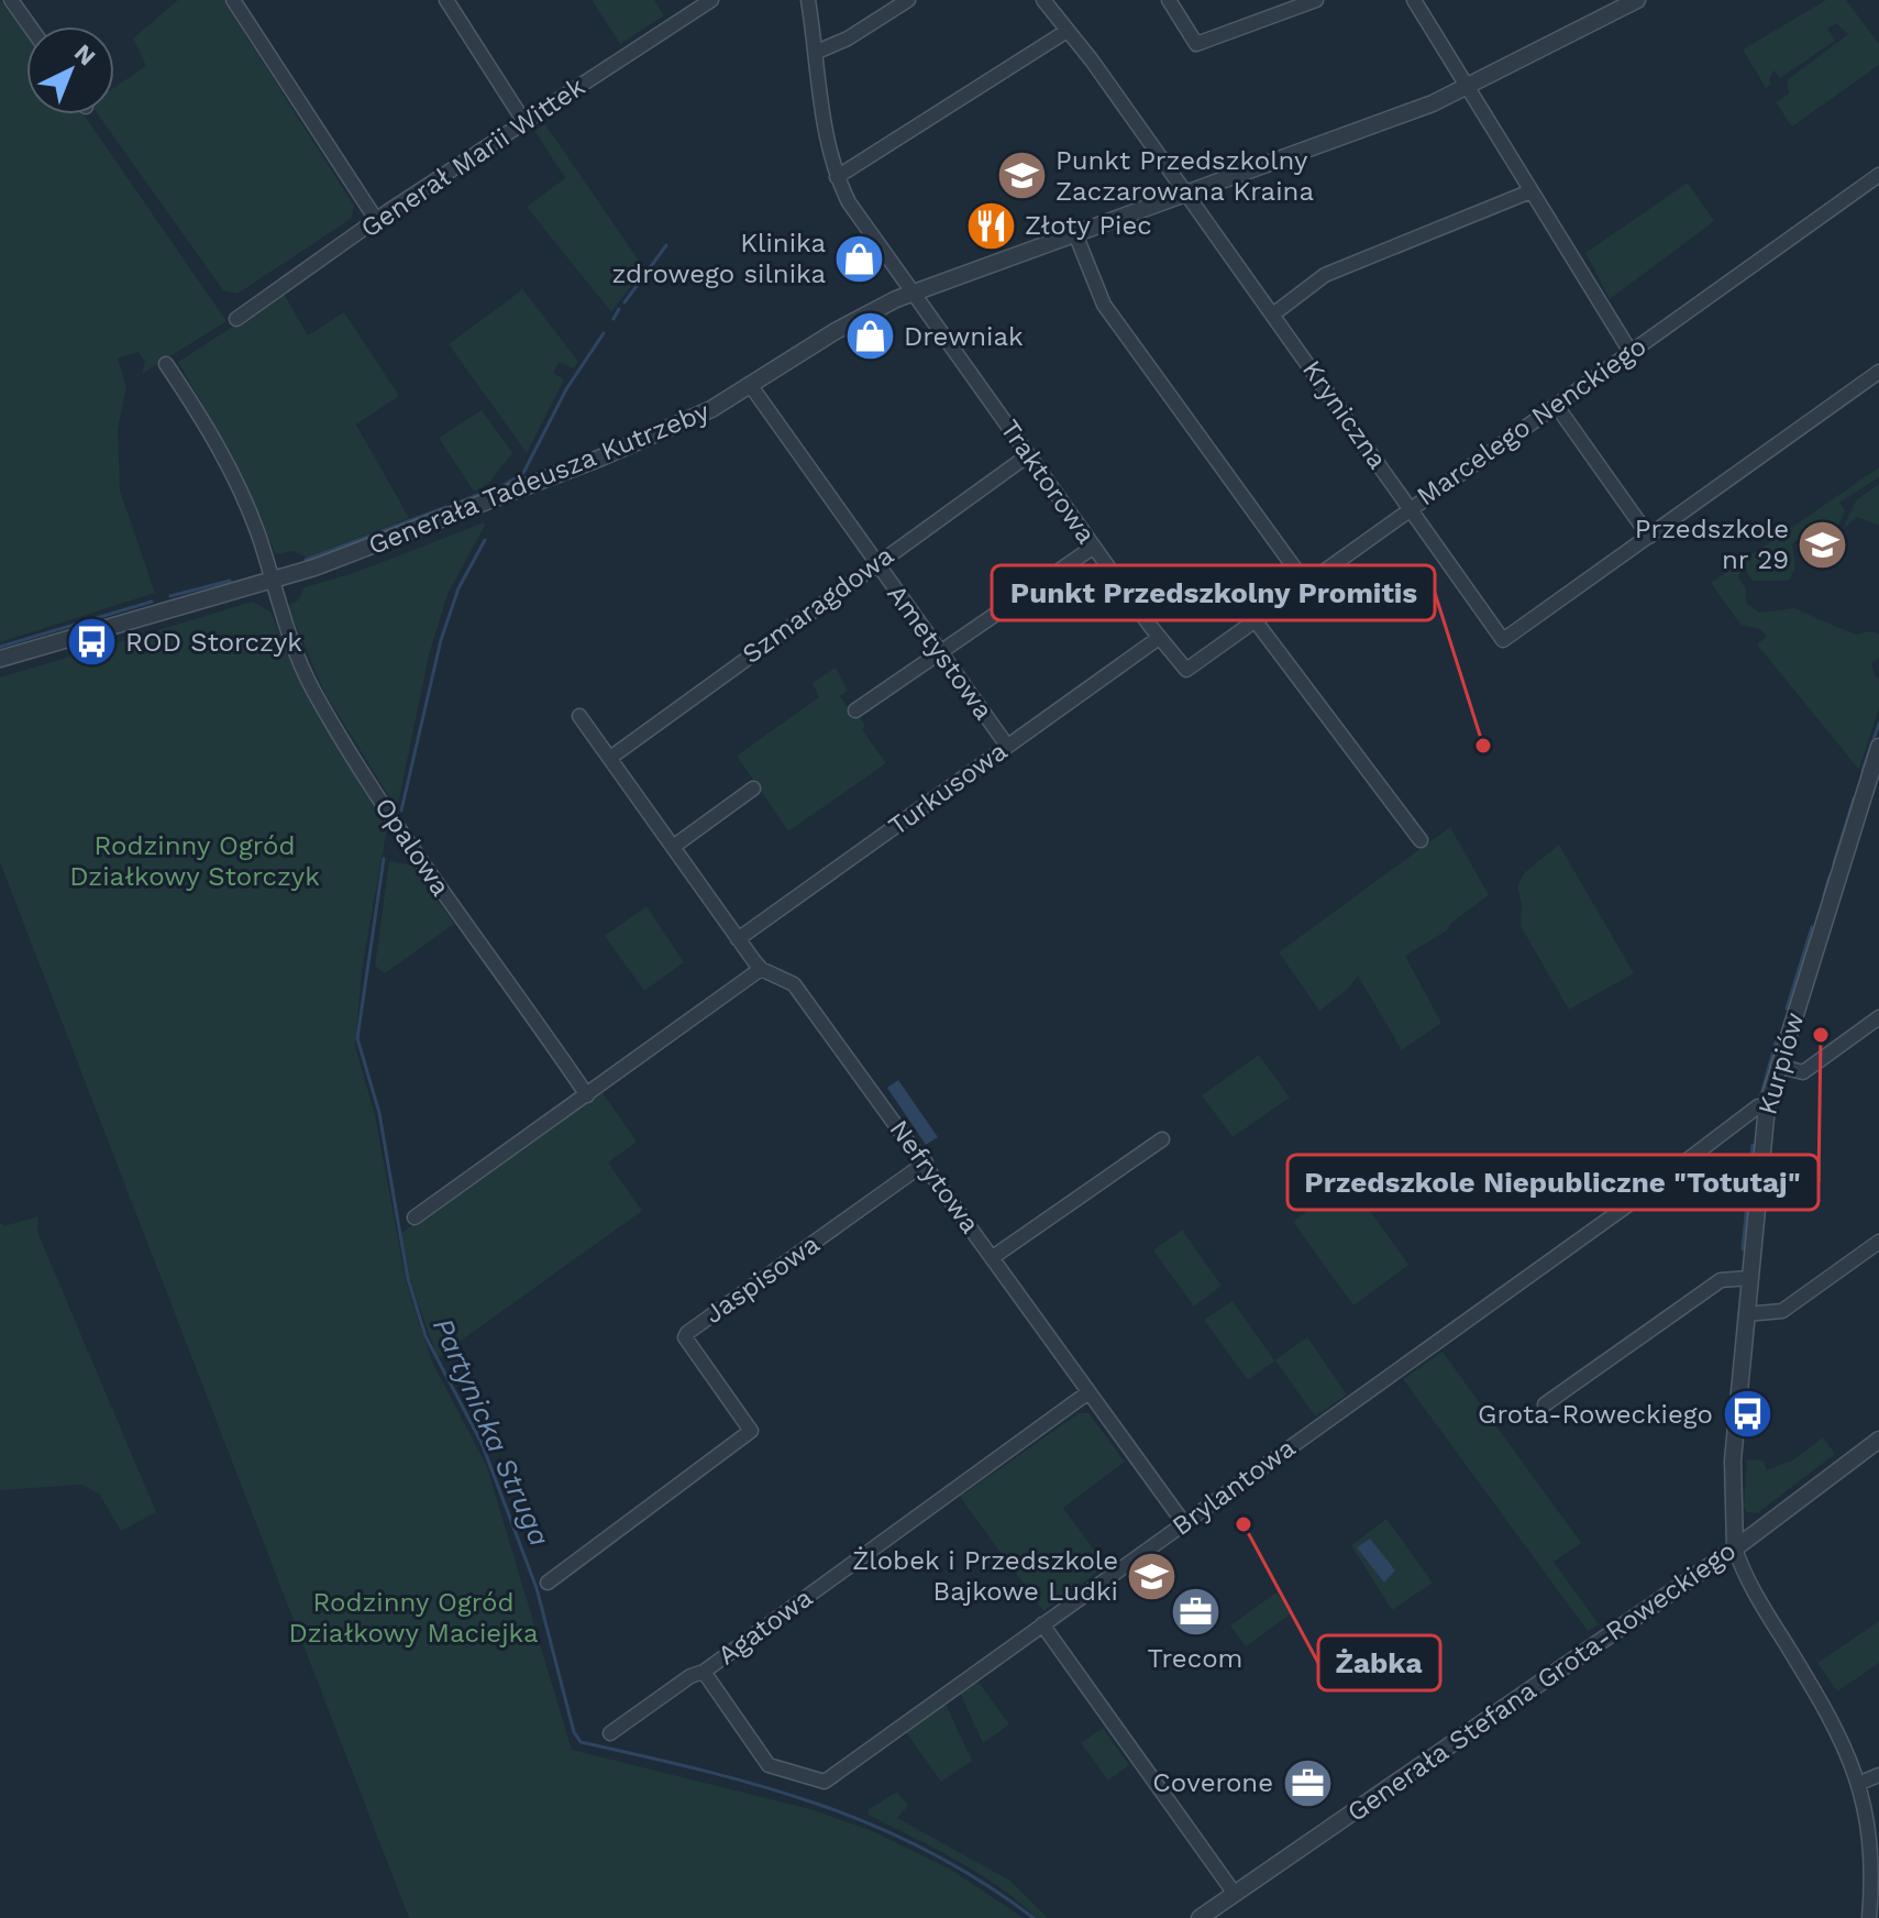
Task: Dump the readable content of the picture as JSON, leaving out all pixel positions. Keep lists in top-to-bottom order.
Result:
{
  "streets": {
    "street": [
      "Generał Marii Wittek",
      "Kryniczna",
      "Marcelego Nenckiego",
      "Generała Tadeusza Kutrzeby",
      "Traktorowa",
      "Szmaragdowa",
      "Ametystowa",
      "Turkusowa",
      "Opalowa",
      "Kurpiów",
      "Nefrytowa",
      "Jaspisowa",
      "Brylantowa",
      "Agatowa",
      "Generała Stefana Grota-Roweckiego"
    ]
  },
  "crossings": [
    ["Kryniczna", "Marcelego Nenckiego"],
    ["Kryniczna", "Generała Tadeusza Kutrzeby"],
    ["Marcelego Nenckiego", "Traktorowa"],
    ["Generała Tadeusza Kutrzeby", "Traktorowa"],
    ["Generała Tadeusza Kutrzeby", "Ametystowa"],
    ["Generała Tadeusza Kutrzeby", "Opalowa"],
    ["Traktorowa", "Szmaragdowa"],
    ["Traktorowa", "Turkusowa"],
    ["Szmaragdowa", "Ametystowa"],
    ["Szmaragdowa", "Nefrytowa"],
    ["Ametystowa", "Turkusowa"],
    ["Turkusowa", "Nefrytowa"],
    ["Kurpiów", "Brylantowa"],
    ["Kurpiów", "Generała Stefana Grota-Roweckiego"],
    ["Nefrytowa", "Jaspisowa"],
    ["Nefrytowa", "Brylantowa"],
    ["Nefrytowa", "Agatowa"],
    ["Brylantowa", "Agatowa"]
  ],
  "water": ["Partynicka Struga"],
  "parks": ["Rodzinny Ogród Działkowy Storczyk", "Rodzinny Ogród Działkowy Maciejka"],
  "places": {
    "school or university": ["Punkt Przedszkolny Zaczarowana Kraina", "Przedszkole nr 29", "Żlobek i Przedszkole Bajkowe Ludki"],
    "restaurant": ["Złoty Piec"],
    "shop": ["Klinika zdrowego silnika", "Drewniak"],
    "bus stop": ["ROD Storczyk", "Grota-Roweckiego"],
    "other": ["Punkt Przedszkolny Promitis", "Przedszkole Niepubliczne \"Totutaj\"", "Żabka"],
    "office": ["Trecom", "Coverone"]
  },
  "north": "top right"
}
